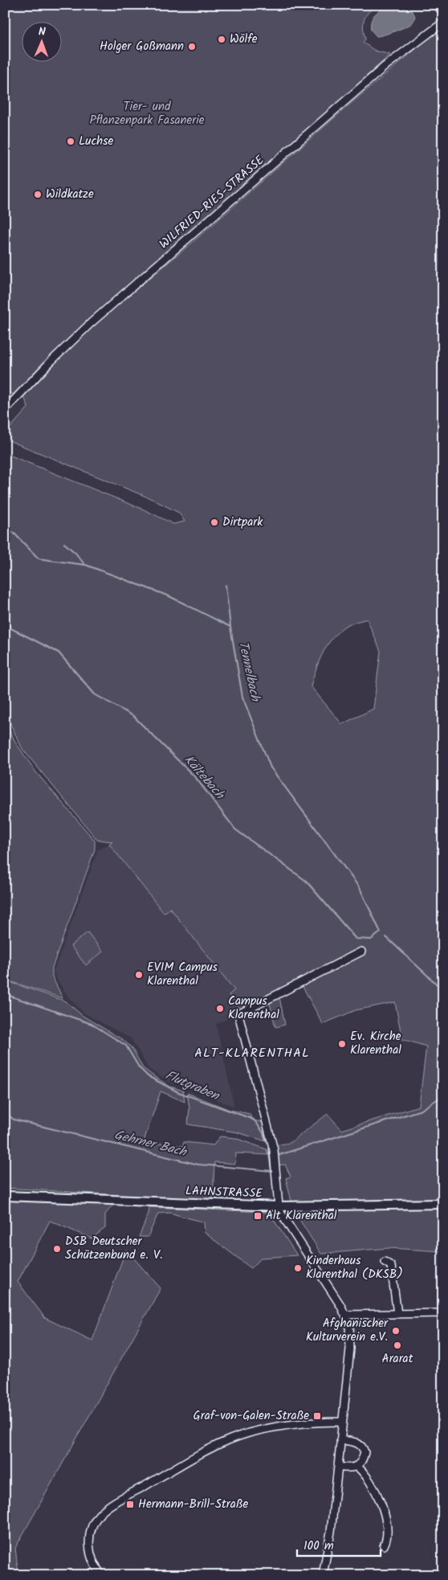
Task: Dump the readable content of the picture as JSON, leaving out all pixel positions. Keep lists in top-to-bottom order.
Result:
{
  "streets": {
    "main road": ["LAHNSTRASSE"],
    "street": ["WILFRIED-RIES-STRASSE"]
  },
  "districts": ["ALT-KLARENTHAL"],
  "water": [
    "Tennelbach",
    "Kältebach",
    "Flutgraben",
    "Gehrner Bach"
  ],
  "parks": ["Tier- und Pflanzenpark Fasanerie"],
  "places": {
    "other": [
      "Wölfe",
      "Holger Goßmann",
      "Luchse",
      "Wildkatze",
      "Dirtpark",
      "EVIM Campus Klarenthal",
      "Campus Klarenthal",
      "Ev. Kirche Klarenthal",
      "DSB Deutscher Schützenbund e. V.",
      "Kinderhaus Klarenthal (DKSB)",
      "Afghanischer Kulturverein e.V.",
      "Ararat"
    ],
    "transit": ["Alt Klarenthal", "Graf-von-Galen-Straße", "Hermann-Brill-Straße"]
  },
  "scale_bar": "100 m",
  "north": "top"
}
